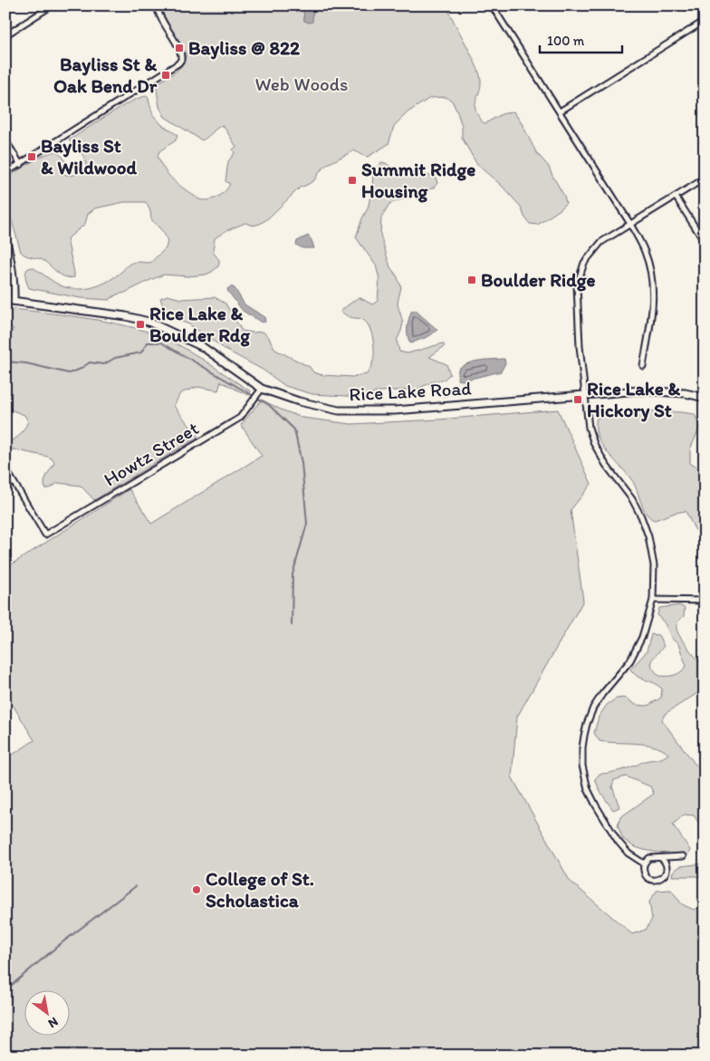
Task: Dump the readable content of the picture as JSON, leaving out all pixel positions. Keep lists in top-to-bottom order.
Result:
{
  "streets": {
    "main road": ["Rice Lake Road"],
    "street": ["Howtz Street"]
  },
  "crossings": [
    ["Rice Lake Road", "Howtz Street"]
  ],
  "parks": ["Web Woods"],
  "places": {
    "transit": [
      "Bayliss @ 822",
      "Bayliss St & Oak Bend Dr",
      "Bayliss St & Wildwood",
      "Summit Ridge Housing",
      "Boulder Ridge",
      "Rice Lake & Boulder Rdg",
      "Rice Lake & Hickory St"
    ],
    "other": ["College of St. Scholastica"]
  },
  "scale_bar": "100 m",
  "north": "bottom right"
}
